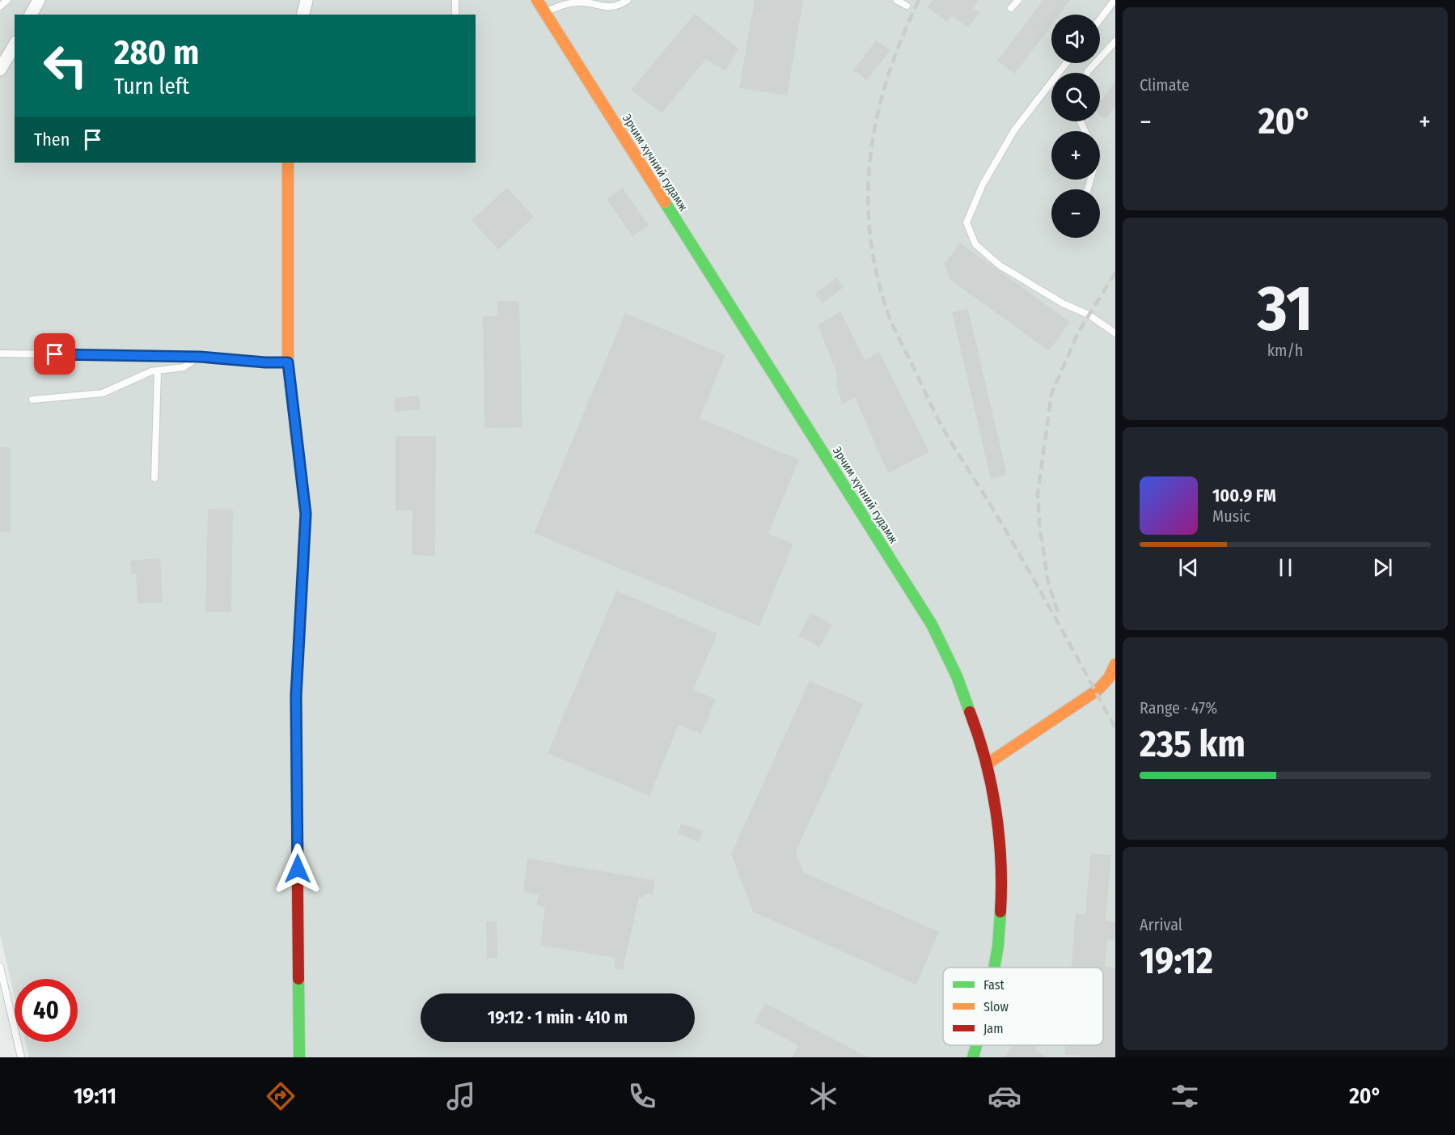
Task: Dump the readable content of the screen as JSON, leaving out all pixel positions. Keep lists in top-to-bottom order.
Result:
{
  "streets": {
    "main road": ["Эрчим хүчний гудамж"]
  },
  "legend": ["Fast", "Slow", "Jam"],
  "page": {
    "tile": [
      "Climate",
      ["31", "km/h"],
      ["Range · 47%", "235 km"],
      ["Arrival", "19:12"]
    ],
    "map_buttons": ["+", "−"],
    "turn": ["280 m", "Turn left"],
    "heat": ["−", "20°", "+"],
    "then": "Then",
    "song": ["100.9 FM", "Music"],
    "limit": "40",
    "trip": "19:12 · 1 min · 410 m",
    "tabs": ["19:11", "20°"]
  }
}
